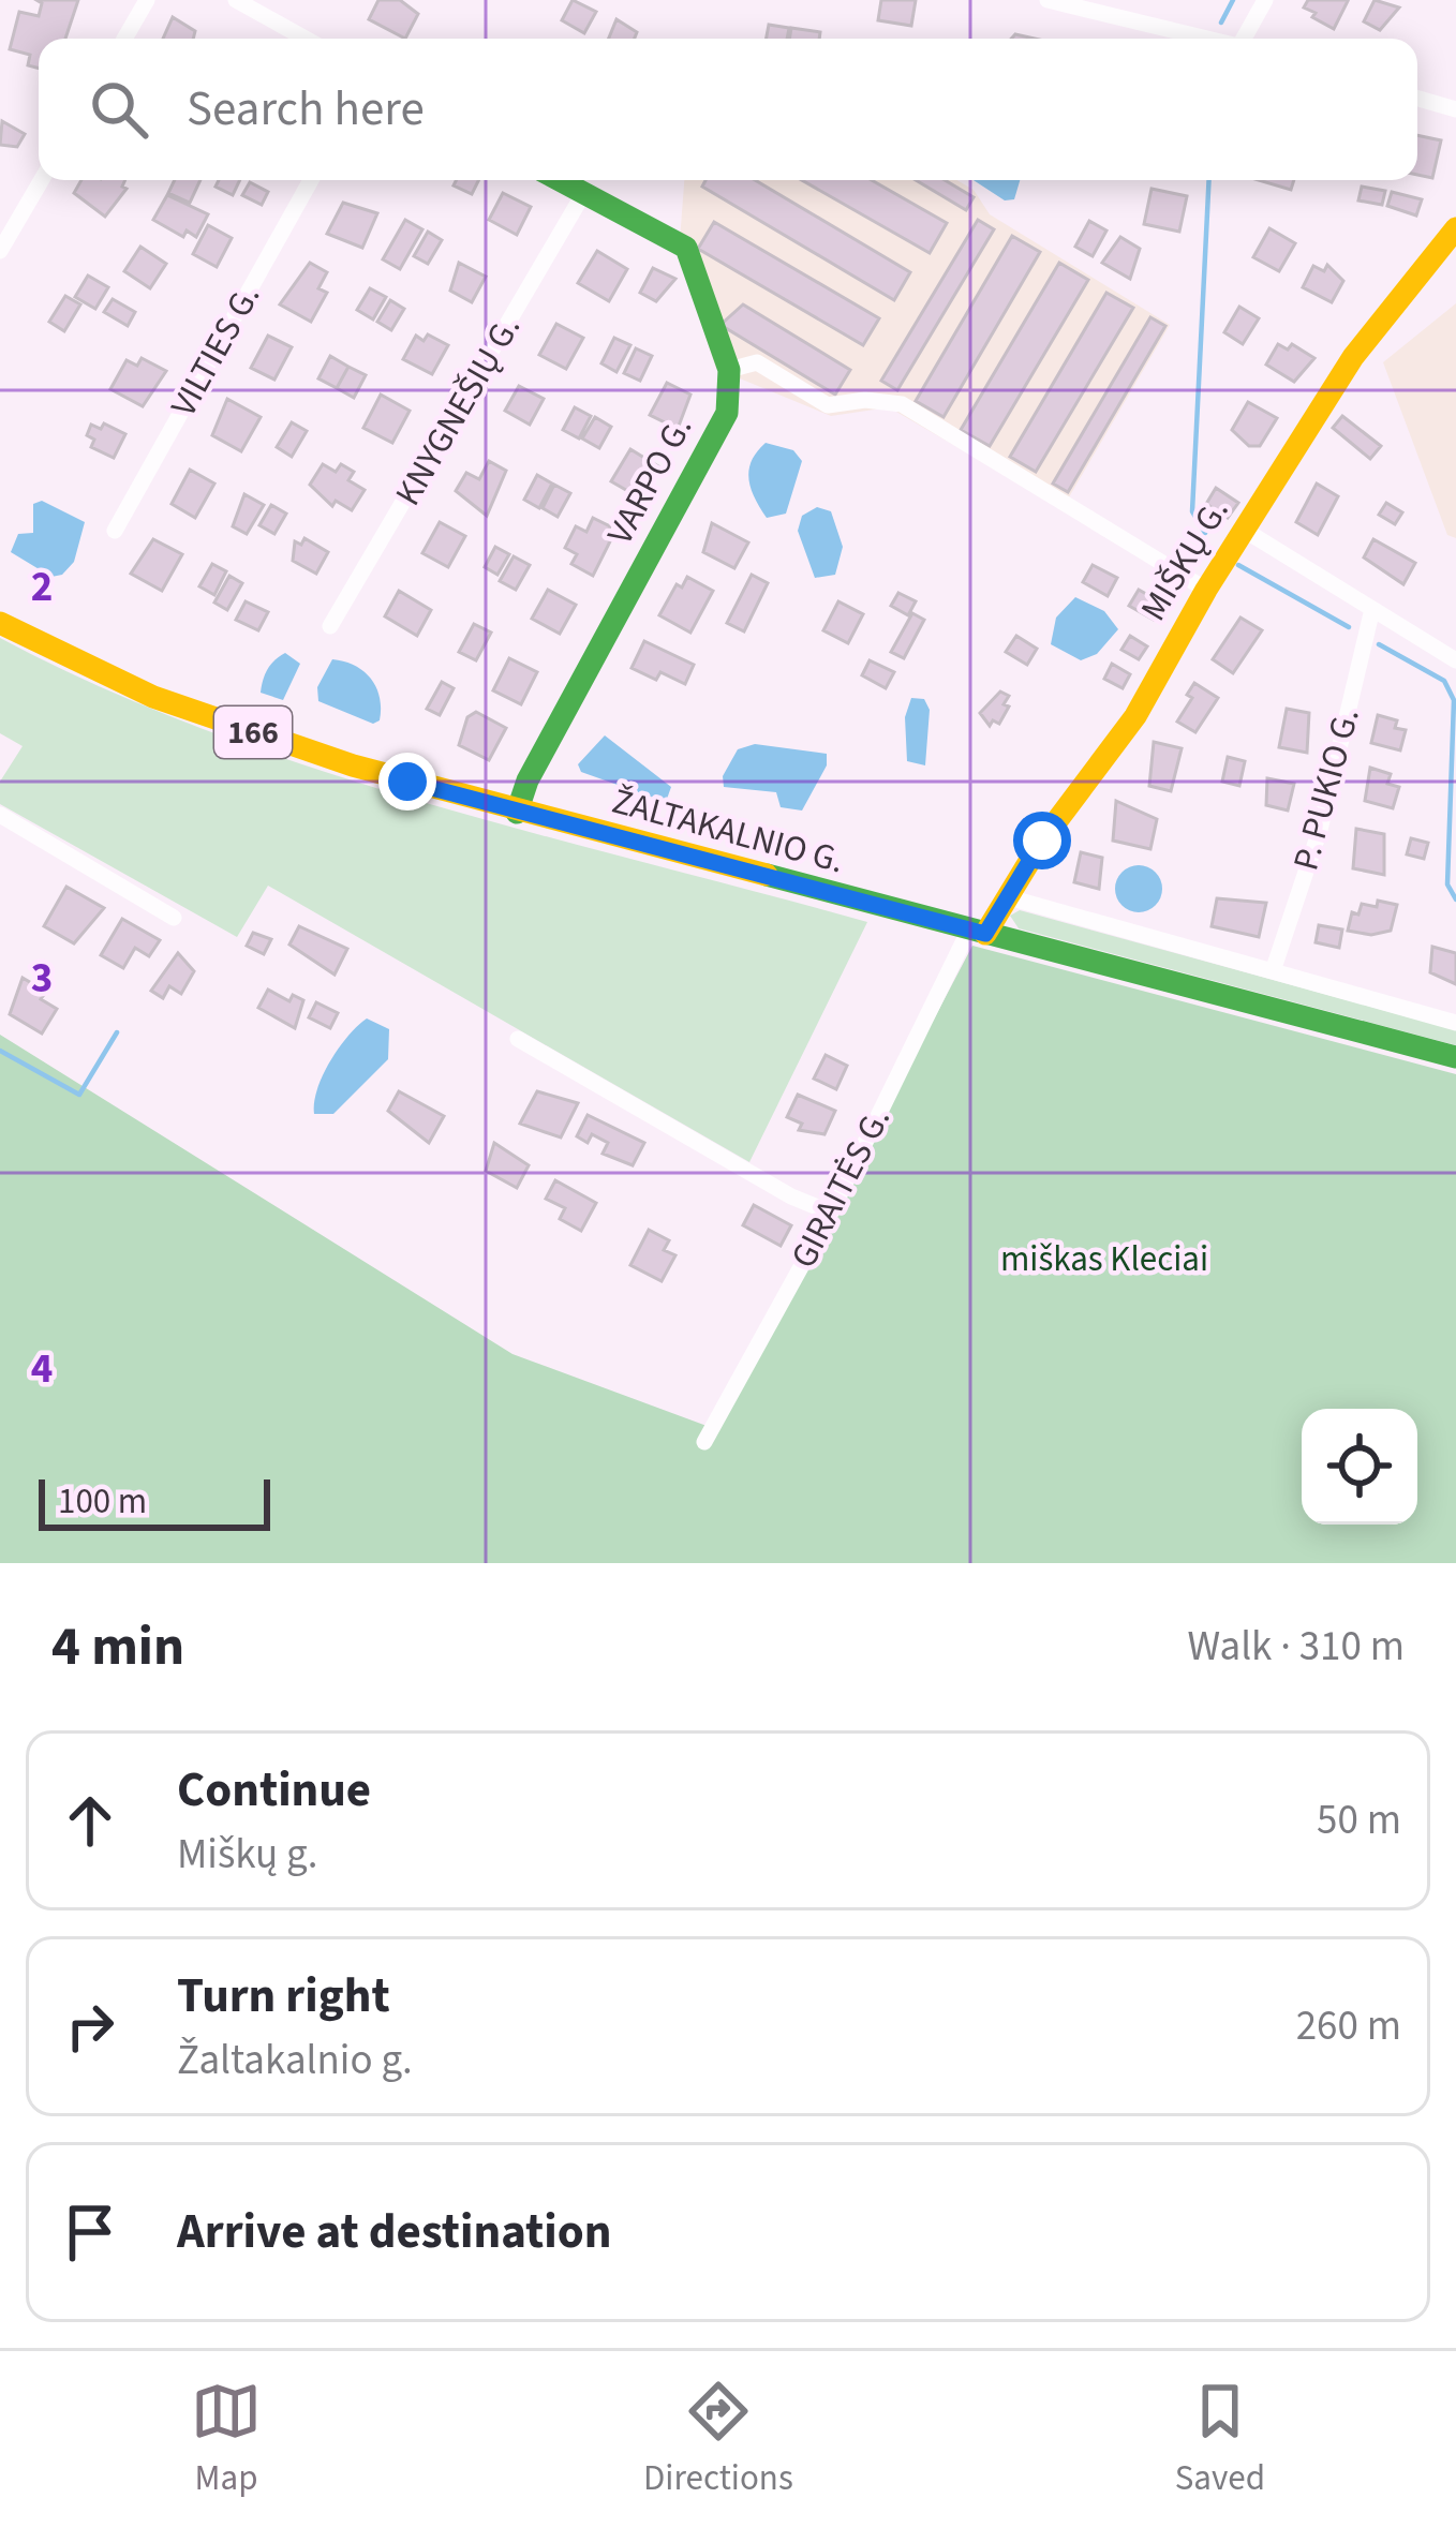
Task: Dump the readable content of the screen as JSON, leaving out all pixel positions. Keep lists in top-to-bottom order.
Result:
{
  "streets": {
    "street": [
      "VILTIES G.",
      "KNYGNEŠIŲ G.",
      "VARPO G.",
      "MIŠKŲ G.",
      "166",
      "P. PUKIO G.",
      "ŽALTAKALNIO G.",
      "GIRAITĖS G."
    ]
  },
  "crossings": [
    ["KNYGNEŠIŲ G.", "VARPO G."],
    ["VARPO G.", "ŽALTAKALNIO G."],
    ["MIŠKŲ G.", "ŽALTAKALNIO G."],
    ["MIŠKŲ G.", "GIRAITĖS G."],
    ["ŽALTAKALNIO G.", "GIRAITĖS G."]
  ],
  "parks": ["miškas Kleciai"],
  "scale_bar": "100 m",
  "page": {
    "search": "Search here",
    "scale": "100 m",
    "heading": ["4 min", "Walk · 310 m"],
    "list": [
      ["Continue", "Miškų g.", "50 m"],
      ["Turn right", "Žaltakalnio g.", "260 m"],
      "Arrive at destination"
    ],
    "nav": ["Map", "Directions", "Saved"]
  },
  "grid": {
    "rows": ["2", "3", "4"]
  }
}
